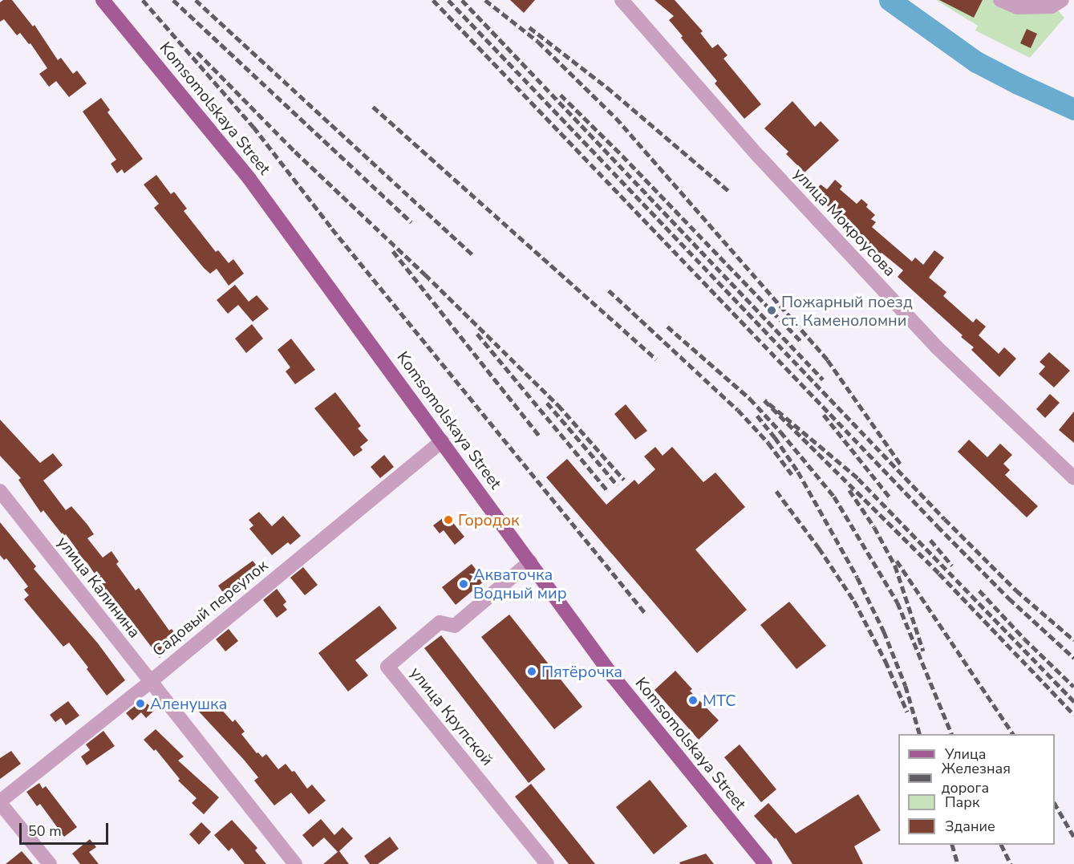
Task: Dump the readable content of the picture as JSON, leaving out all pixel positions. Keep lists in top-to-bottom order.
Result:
{
  "streets": {
    "main road": ["Komsomolskaya Street"],
    "street": [
      "улица Мокроусова",
      "улица Калинина",
      "Садовый переулок",
      "улица Крупской"
    ]
  },
  "crossings": [
    ["Komsomolskaya Street", "Садовый переулок"],
    ["Komsomolskaya Street", "улица Крупской"],
    ["улица Калинина", "Садовый переулок"]
  ],
  "places": [
    "Пожарный поезд ст. Каменоломни",
    "Городок",
    "Акваточка Водный мир",
    "Пятёрочка",
    "МТС",
    "Аленушка"
  ],
  "legend": [
    "Улица",
    "Железная дорога",
    "Парк",
    "Здание"
  ],
  "scale_bar": "50 m"
}
